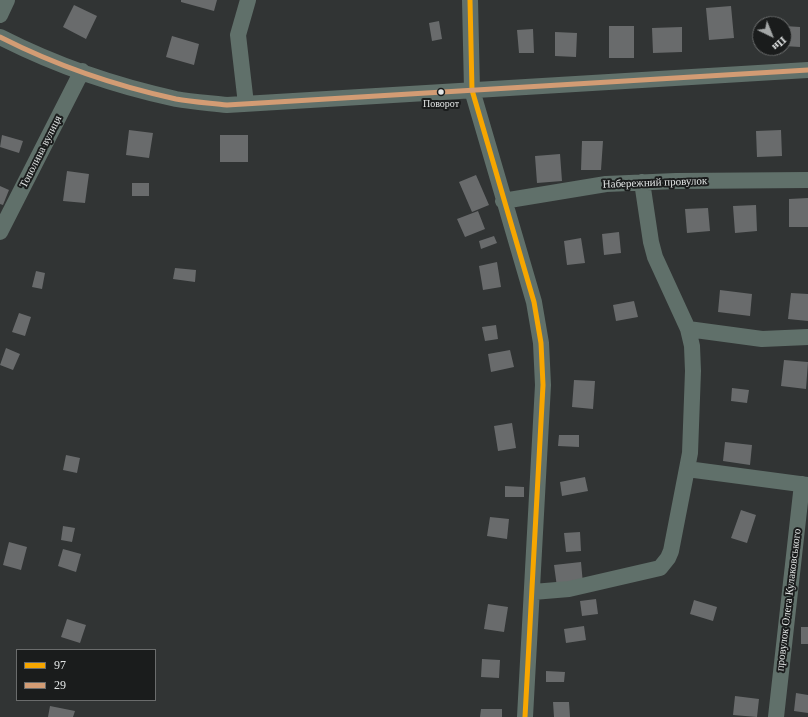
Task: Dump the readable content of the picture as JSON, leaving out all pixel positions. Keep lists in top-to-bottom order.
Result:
{
  "streets": {
    "street": ["Тополина вулиця", "Набережний провулок", "провулок Олега Кулаковського"]
  },
  "places": ["Поворот"],
  "lines": ["transit line 97", "transit line 29"],
  "legend": ["97", "29"],
  "north": "bottom right"
}
